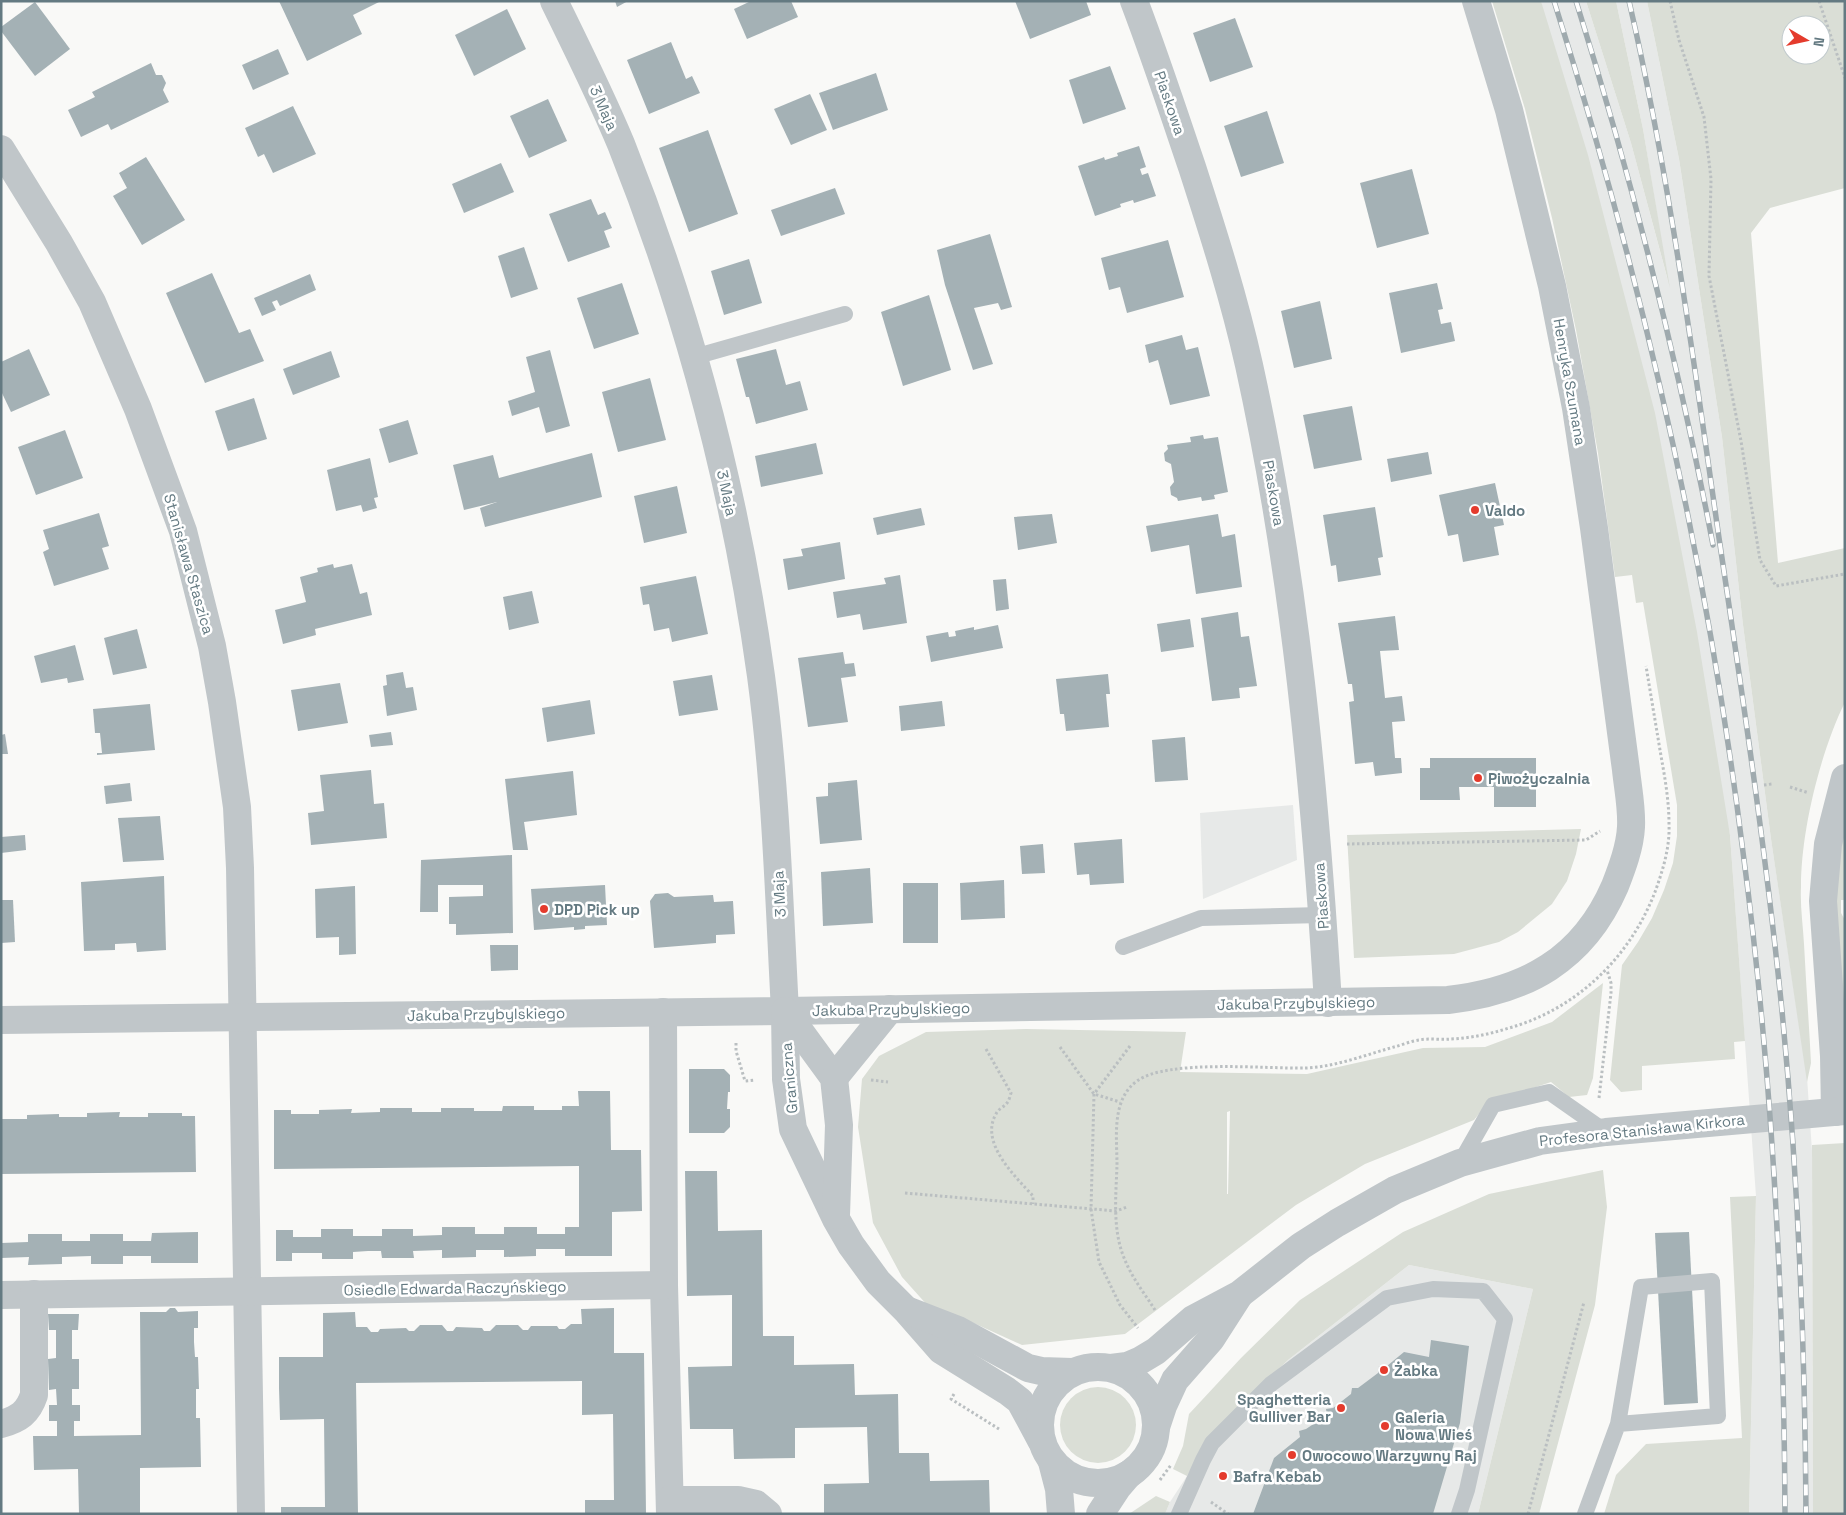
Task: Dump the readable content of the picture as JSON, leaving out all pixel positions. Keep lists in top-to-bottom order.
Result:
{
  "streets": {
    "street": [
      "Piaskowa",
      "3 Maja",
      "Henryka Szumana",
      "Stanisława Staszica",
      "Jakuba Przybylskiego",
      "Graniczna",
      "Profesora Stanisława Kirkora",
      "Osiedle Edwarda Raczyńskiego"
    ]
  },
  "crossings": [
    ["Piaskowa", "Jakuba Przybylskiego"],
    ["3 Maja", "Jakuba Przybylskiego"],
    ["3 Maja", "Graniczna"],
    ["Henryka Szumana", "Jakuba Przybylskiego"],
    ["Stanisława Staszica", "Jakuba Przybylskiego"],
    ["Jakuba Przybylskiego", "Graniczna"],
    ["Graniczna", "Profesora Stanisława Kirkora"]
  ],
  "places": [
    "Valdo",
    "Piwożyczalnia",
    "DPD Pick up",
    "Żabka",
    "Spaghetteria Gulliver Bar",
    "Galeria Nowa Wieś",
    "Owocowo Warzywny Raj",
    "Bafra Kebab"
  ],
  "north": "right"
}
